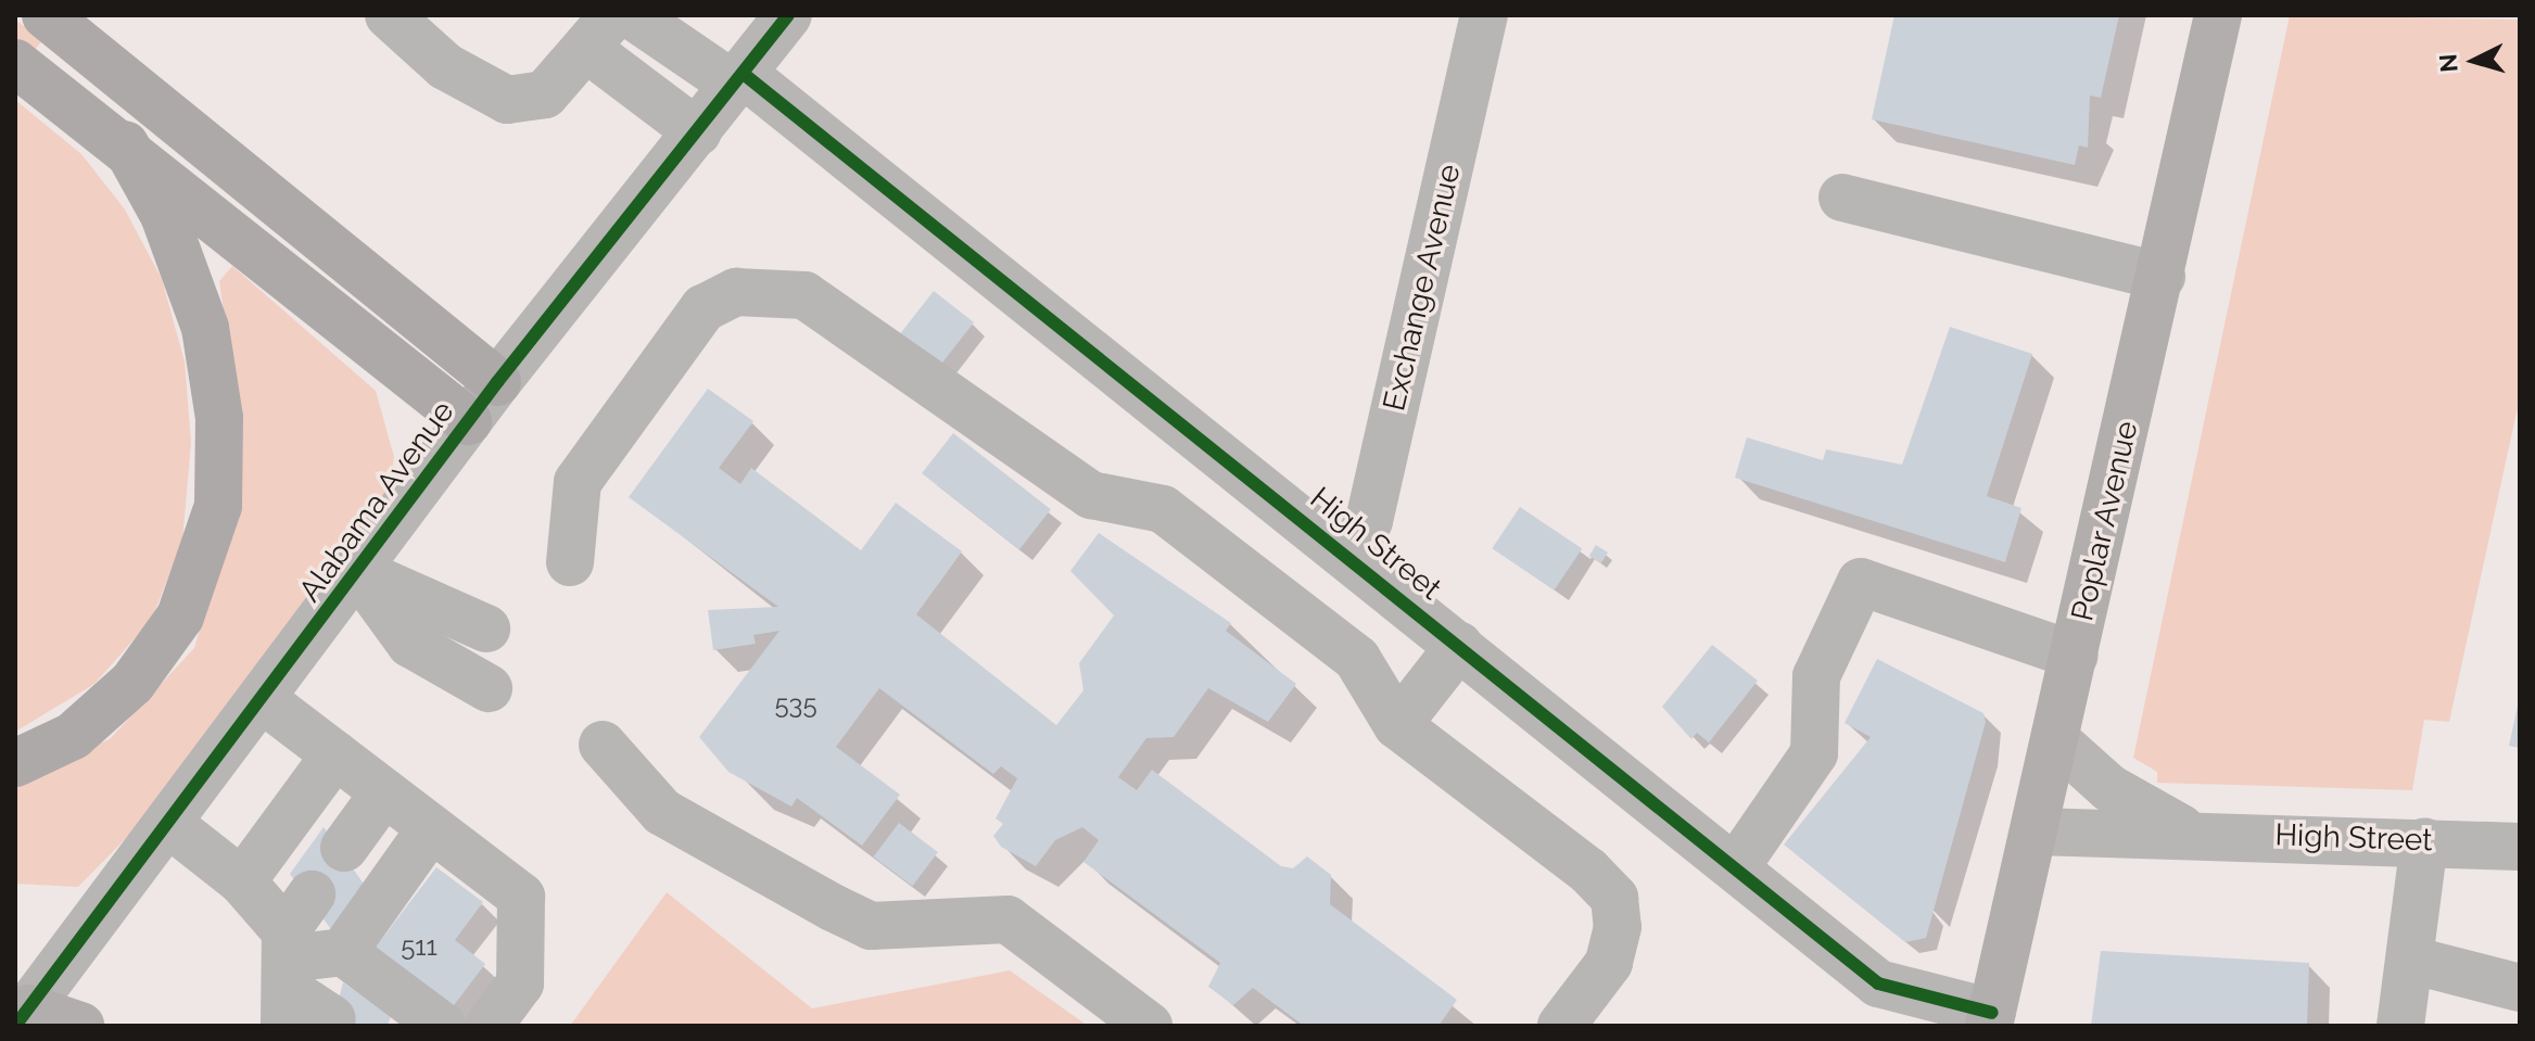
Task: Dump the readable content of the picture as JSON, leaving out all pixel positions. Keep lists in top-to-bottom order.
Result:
{
  "streets": {
    "main road": ["Poplar Avenue"],
    "street": ["Exchange Avenue", "Alabama Avenue", "High Street"]
  },
  "crossings": [
    ["Exchange Avenue", "High Street"],
    ["Alabama Avenue", "High Street"],
    ["Poplar Avenue", "High Street"]
  ],
  "house_numbers": ["535", "511"],
  "north": "left"
}
